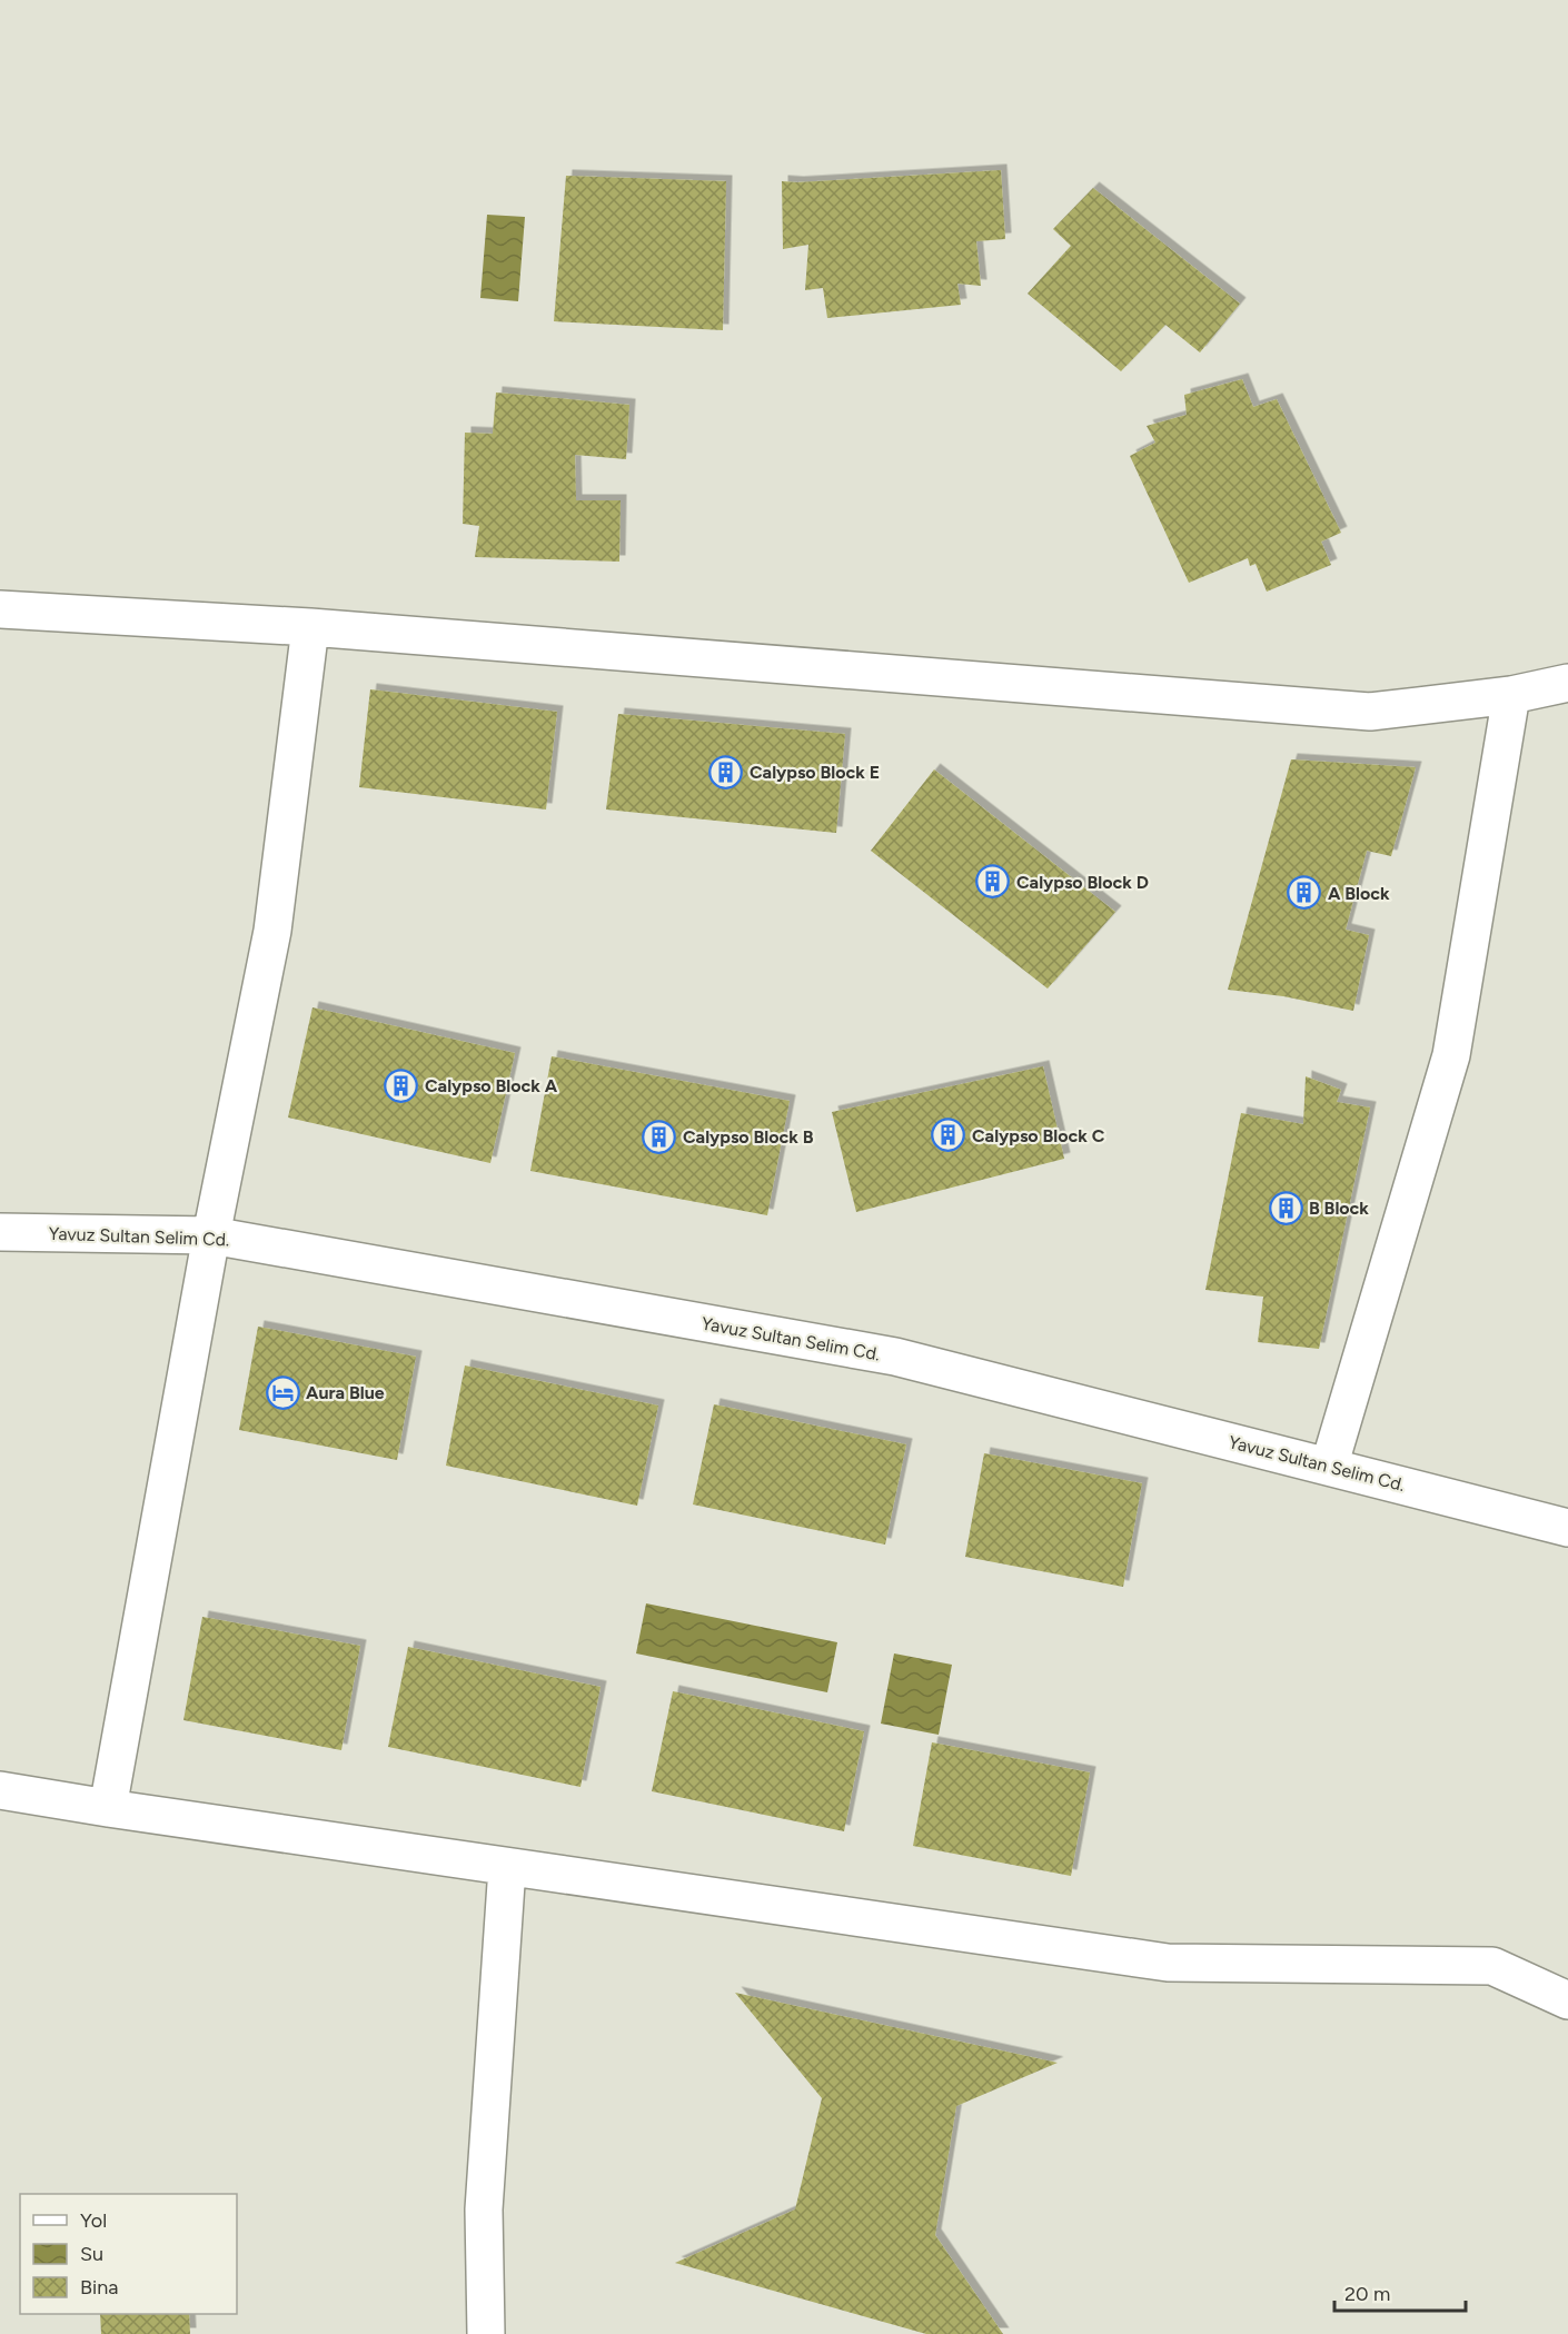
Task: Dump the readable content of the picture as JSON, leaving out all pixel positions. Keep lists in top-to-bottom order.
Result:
{
  "streets": {
    "street": ["Yavuz Sultan Selim Cd."]
  },
  "places": {
    "building": [
      "Calypso Block E",
      "Calypso Block D",
      "A Block",
      "Calypso Block A",
      "Calypso Block C",
      "Calypso Block B",
      "B Block"
    ],
    "hotel": ["Aura Blue"]
  },
  "legend": ["Yol", "Su", "Bina"],
  "scale_bar": "20 m"
}
